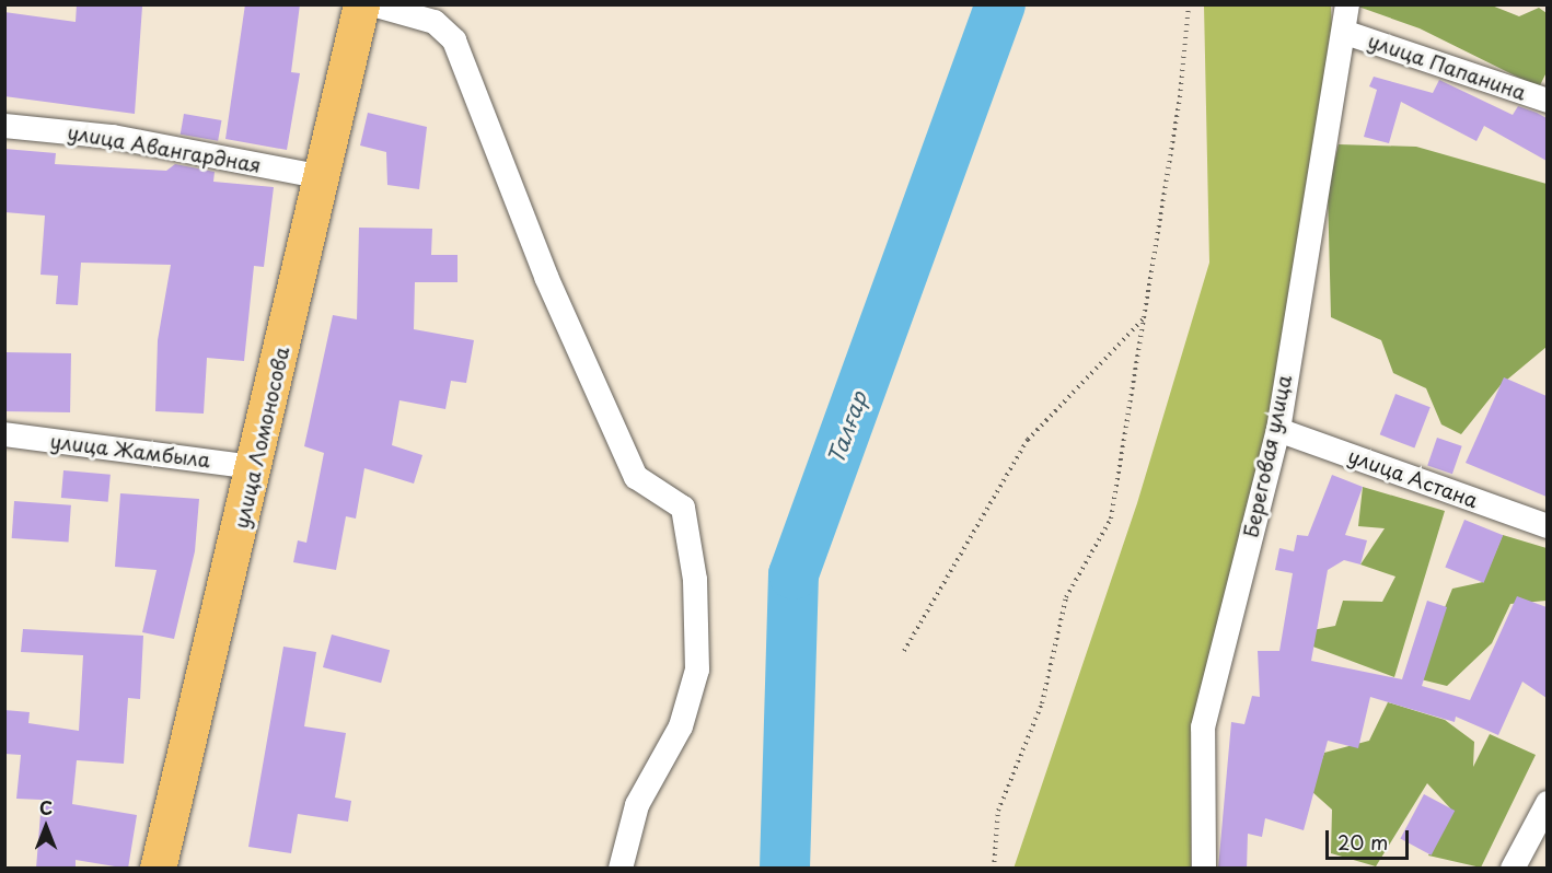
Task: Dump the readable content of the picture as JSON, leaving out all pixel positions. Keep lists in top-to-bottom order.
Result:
{
  "streets": {
    "main road": ["улица Ломоносова"],
    "street": [
      "улица Папанина",
      "улица Авангардная",
      "улица Жамбыла",
      "Береговая улица",
      "улица Астана"
    ]
  },
  "crossings": [
    ["улица Папанина", "Береговая улица"],
    ["улица Авангардная", "улица Ломоносова"],
    ["улица Ломоносова", "улица Жамбыла"],
    ["Береговая улица", "улица Астана"]
  ],
  "water": ["Талғар"],
  "scale_bar": "20 m",
  "north": "top"
}
